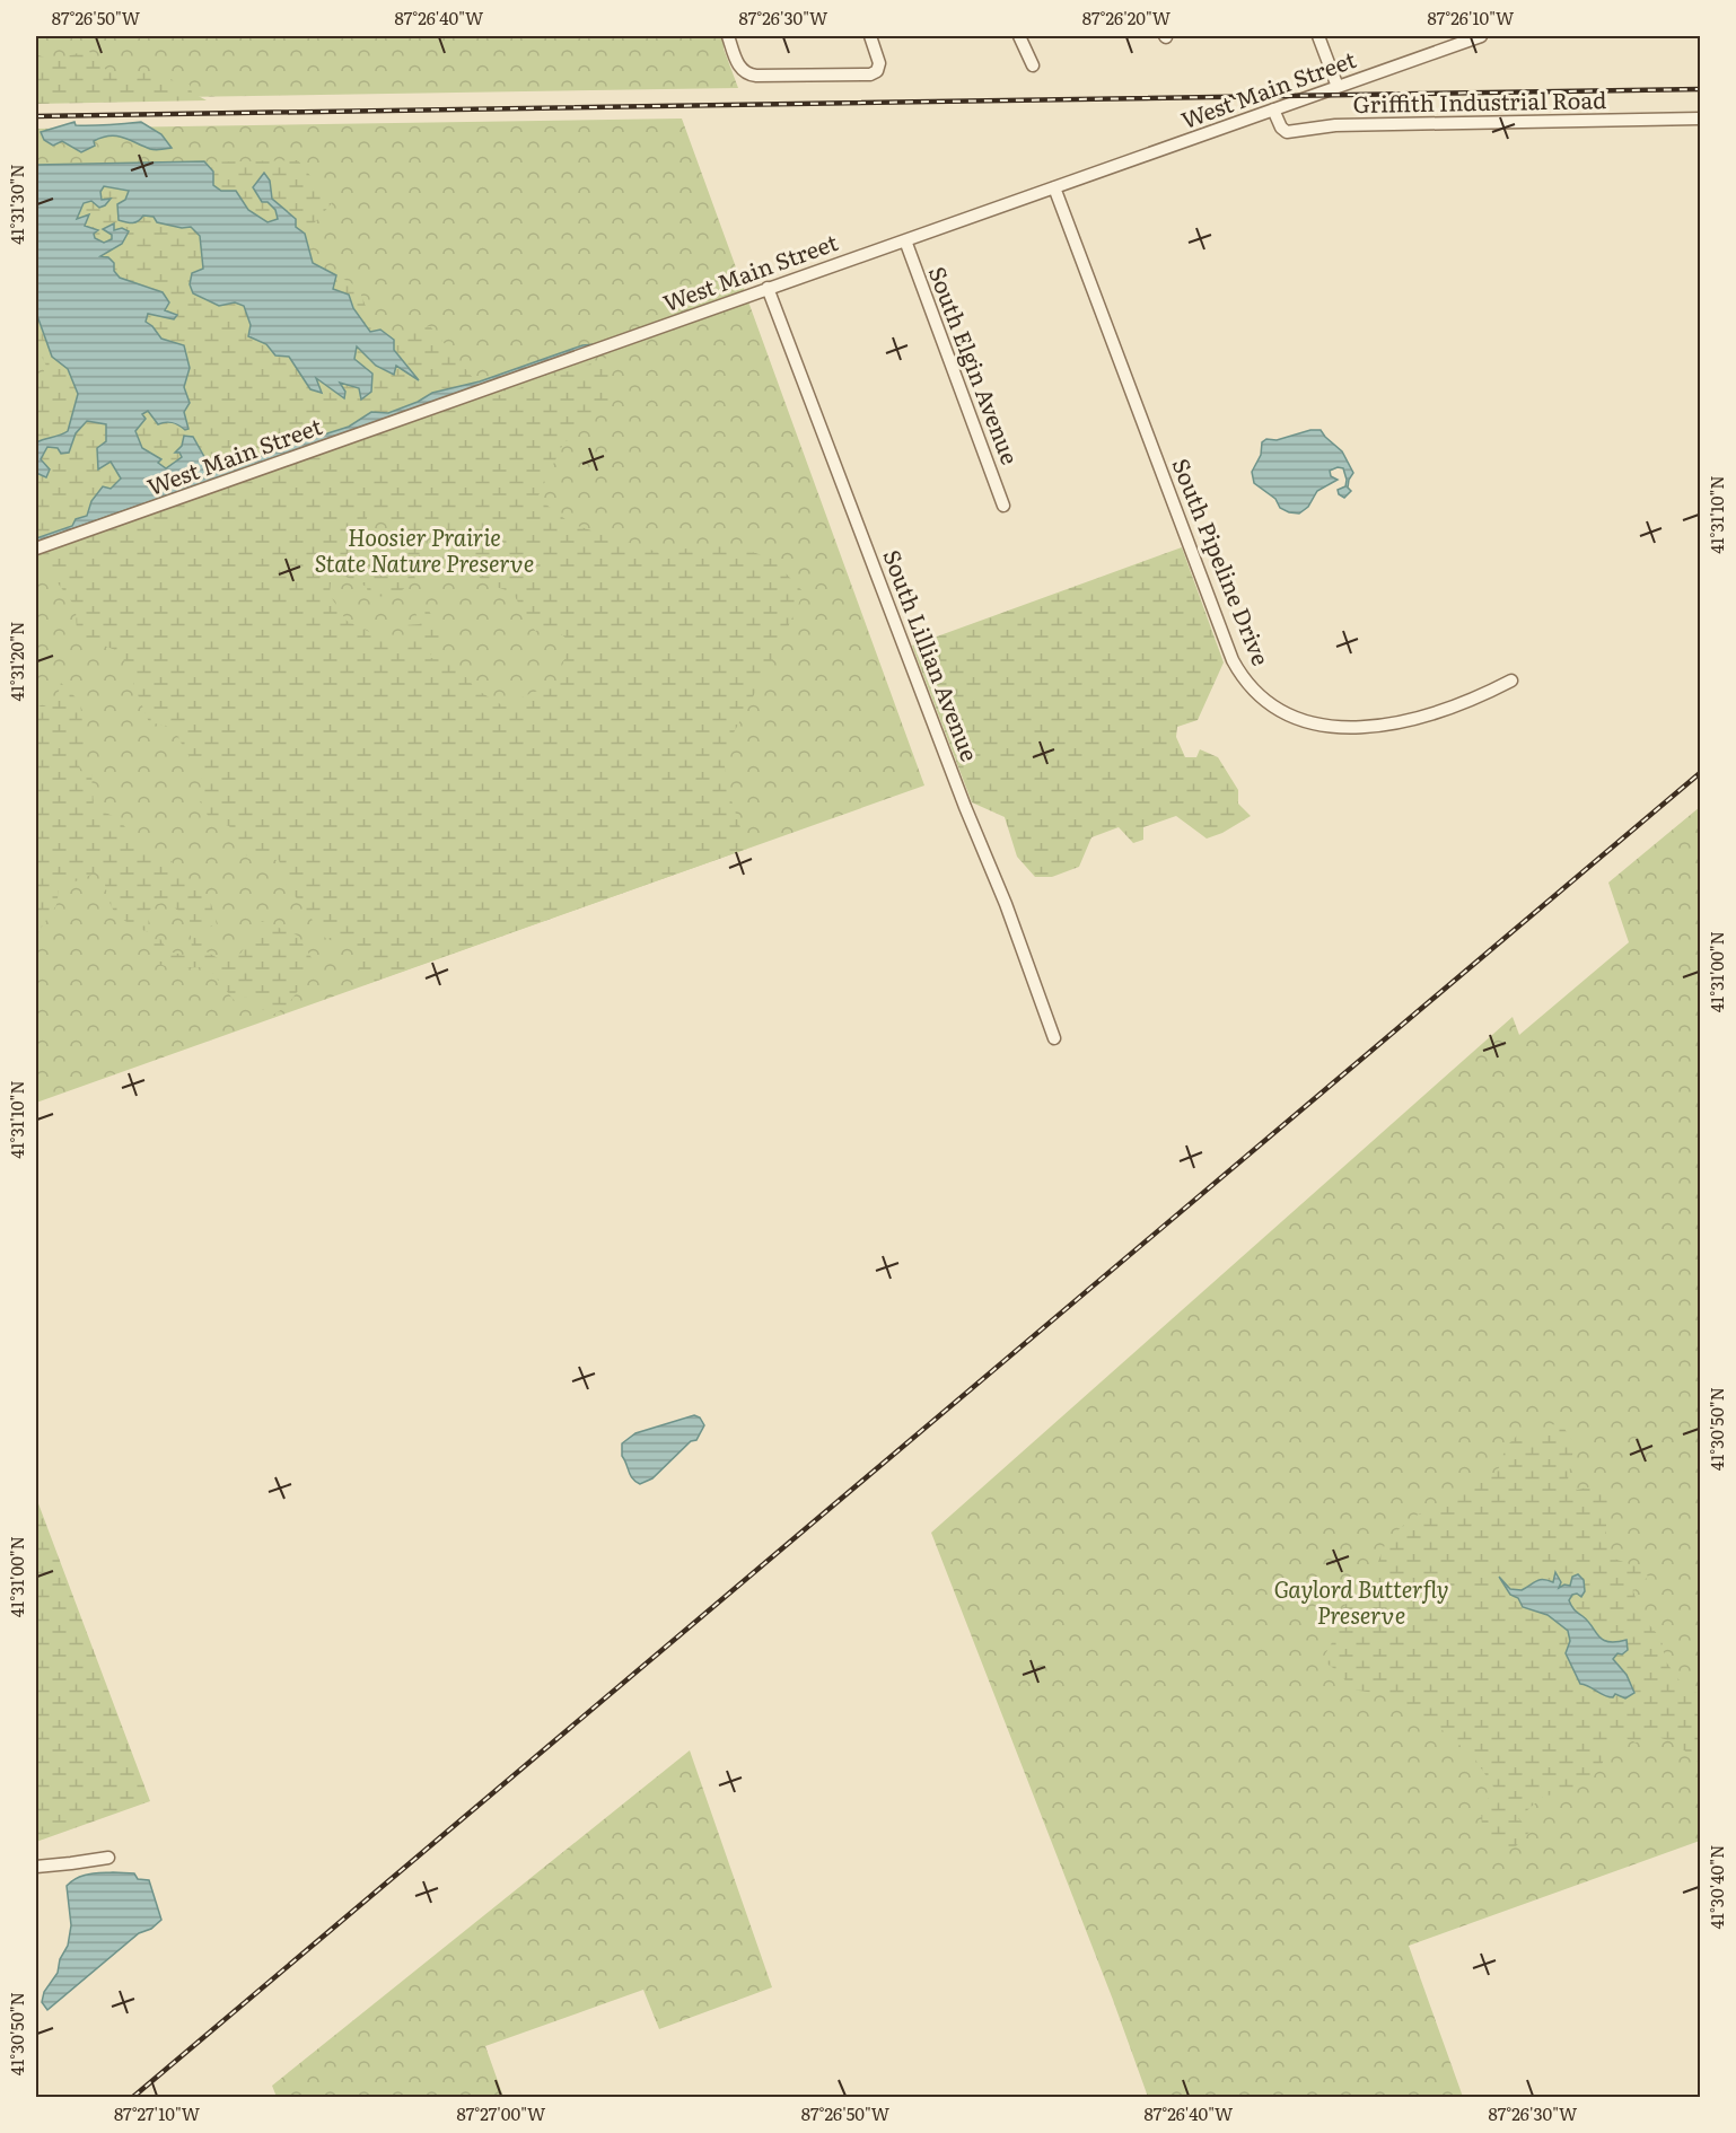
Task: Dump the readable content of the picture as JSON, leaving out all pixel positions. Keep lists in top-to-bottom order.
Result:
{
  "streets": {
    "street": [
      "West Main Street",
      "Griffith Industrial Road",
      "South Elgin Avenue",
      "South Pipeline Drive",
      "South Lillian Avenue"
    ]
  },
  "crossings": [
    ["West Main Street", "Griffith Industrial Road"],
    ["West Main Street", "South Elgin Avenue"],
    ["West Main Street", "South Pipeline Drive"],
    ["West Main Street", "South Lillian Avenue"]
  ],
  "parks": ["Hoosier Prairie State Nature Preserve", "Gaylord Butterfly Preserve"],
  "coordinates": [
    "87°26'50\"W",
    "87°26'40\"W",
    "87°26'30\"W",
    "87°26'20\"W",
    "87°26'10\"W",
    "41°31'30\"N",
    "41°31'10\"N",
    "41°31'20\"N",
    "41°31'00\"N",
    "41°30'50\"N",
    "41°30'40\"N",
    "87°27'10\"W",
    "87°27'00\"W"
  ]
}
